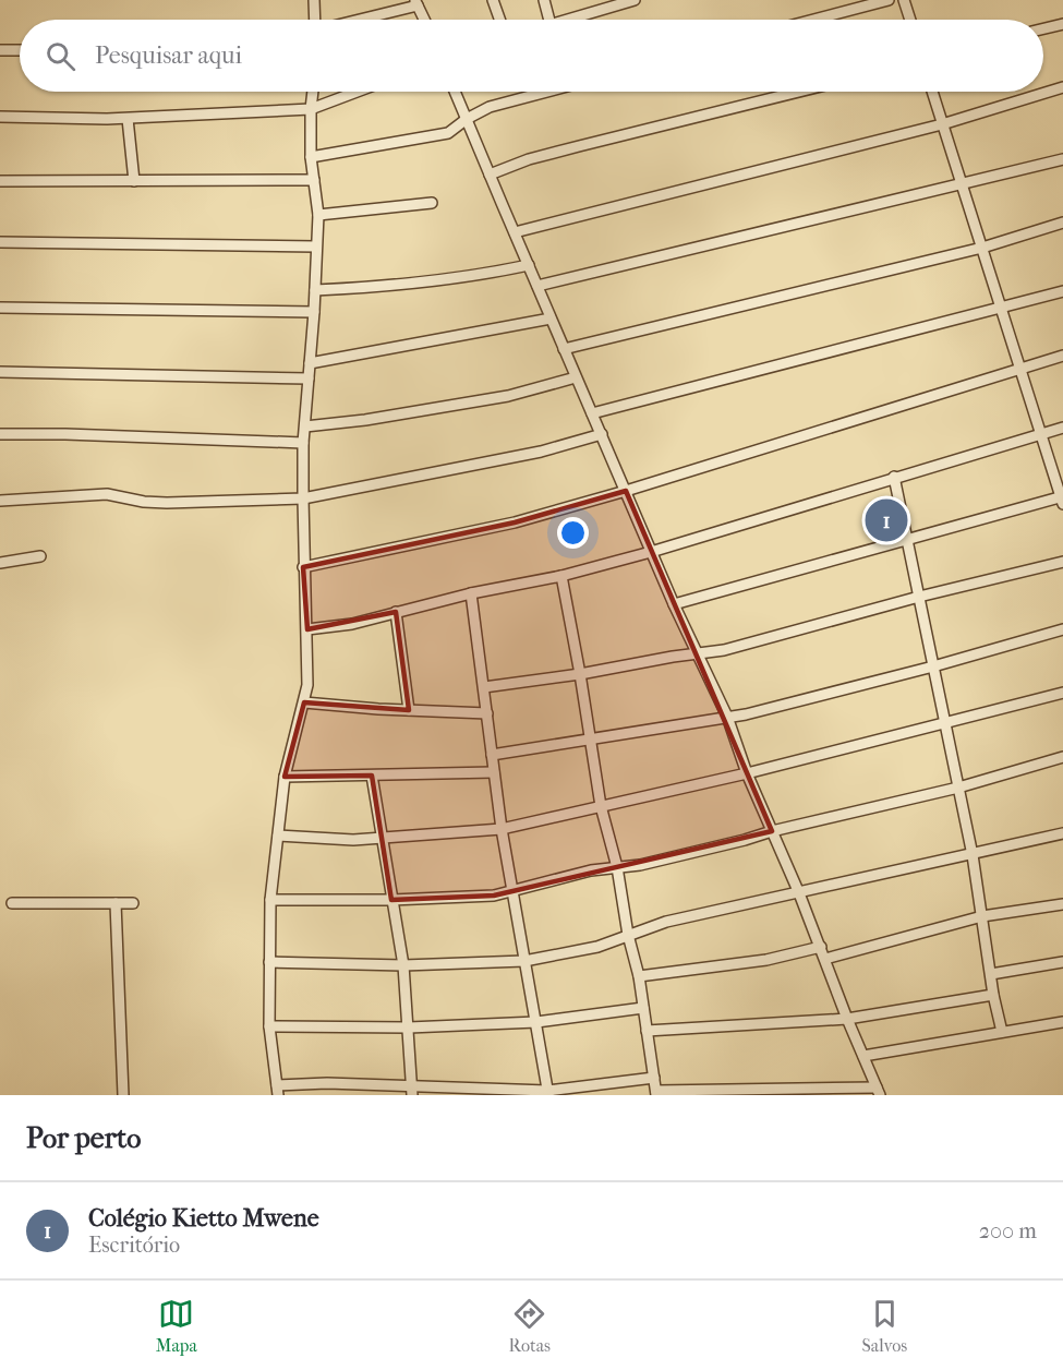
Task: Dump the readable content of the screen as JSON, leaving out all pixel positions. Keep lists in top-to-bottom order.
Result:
{
  "page": {
    "search": "Pesquisar aqui",
    "pins": "1",
    "heading": "Por perto",
    "list": [
      {
        "mark": "1",
        "name": "Colégio Kietto Mwene",
        "note": "Escritório",
        "value": "200 m"
      }
    ],
    "nav": ["Mapa", "Rotas", "Salvos"]
  }
}
